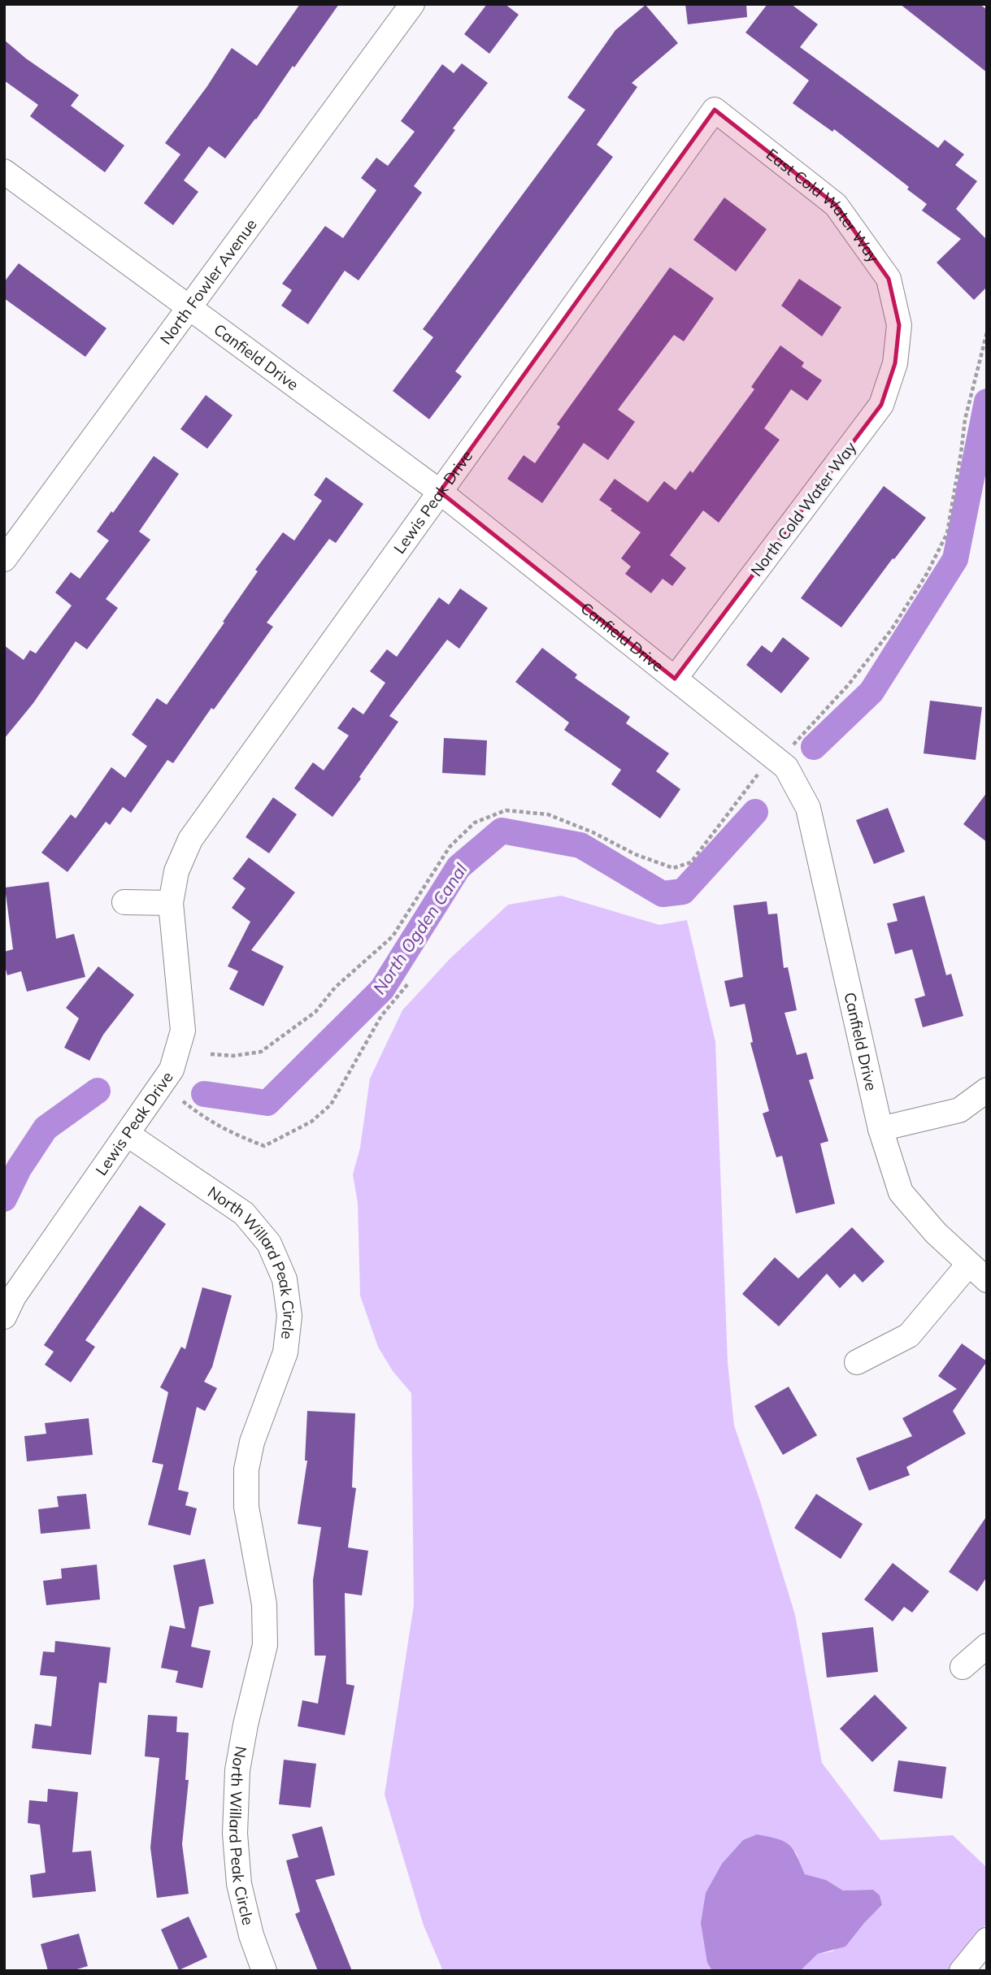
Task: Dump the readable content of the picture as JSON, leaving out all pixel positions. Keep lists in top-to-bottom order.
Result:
{
  "streets": {
    "street": [
      "East Cold Water Way",
      "North Fowler Avenue",
      "Canfield Drive",
      "Lewis Peak Drive",
      "North Cold Water Way",
      "North Willard Peak Circle"
    ]
  },
  "crossings": [
    ["East Cold Water Way", "Lewis Peak Drive"],
    ["East Cold Water Way", "North Cold Water Way"],
    ["North Fowler Avenue", "Canfield Drive"],
    ["Canfield Drive", "Lewis Peak Drive"],
    ["Canfield Drive", "North Cold Water Way"],
    ["Lewis Peak Drive", "North Willard Peak Circle"]
  ],
  "water": ["North Ogden Canal"]
}
